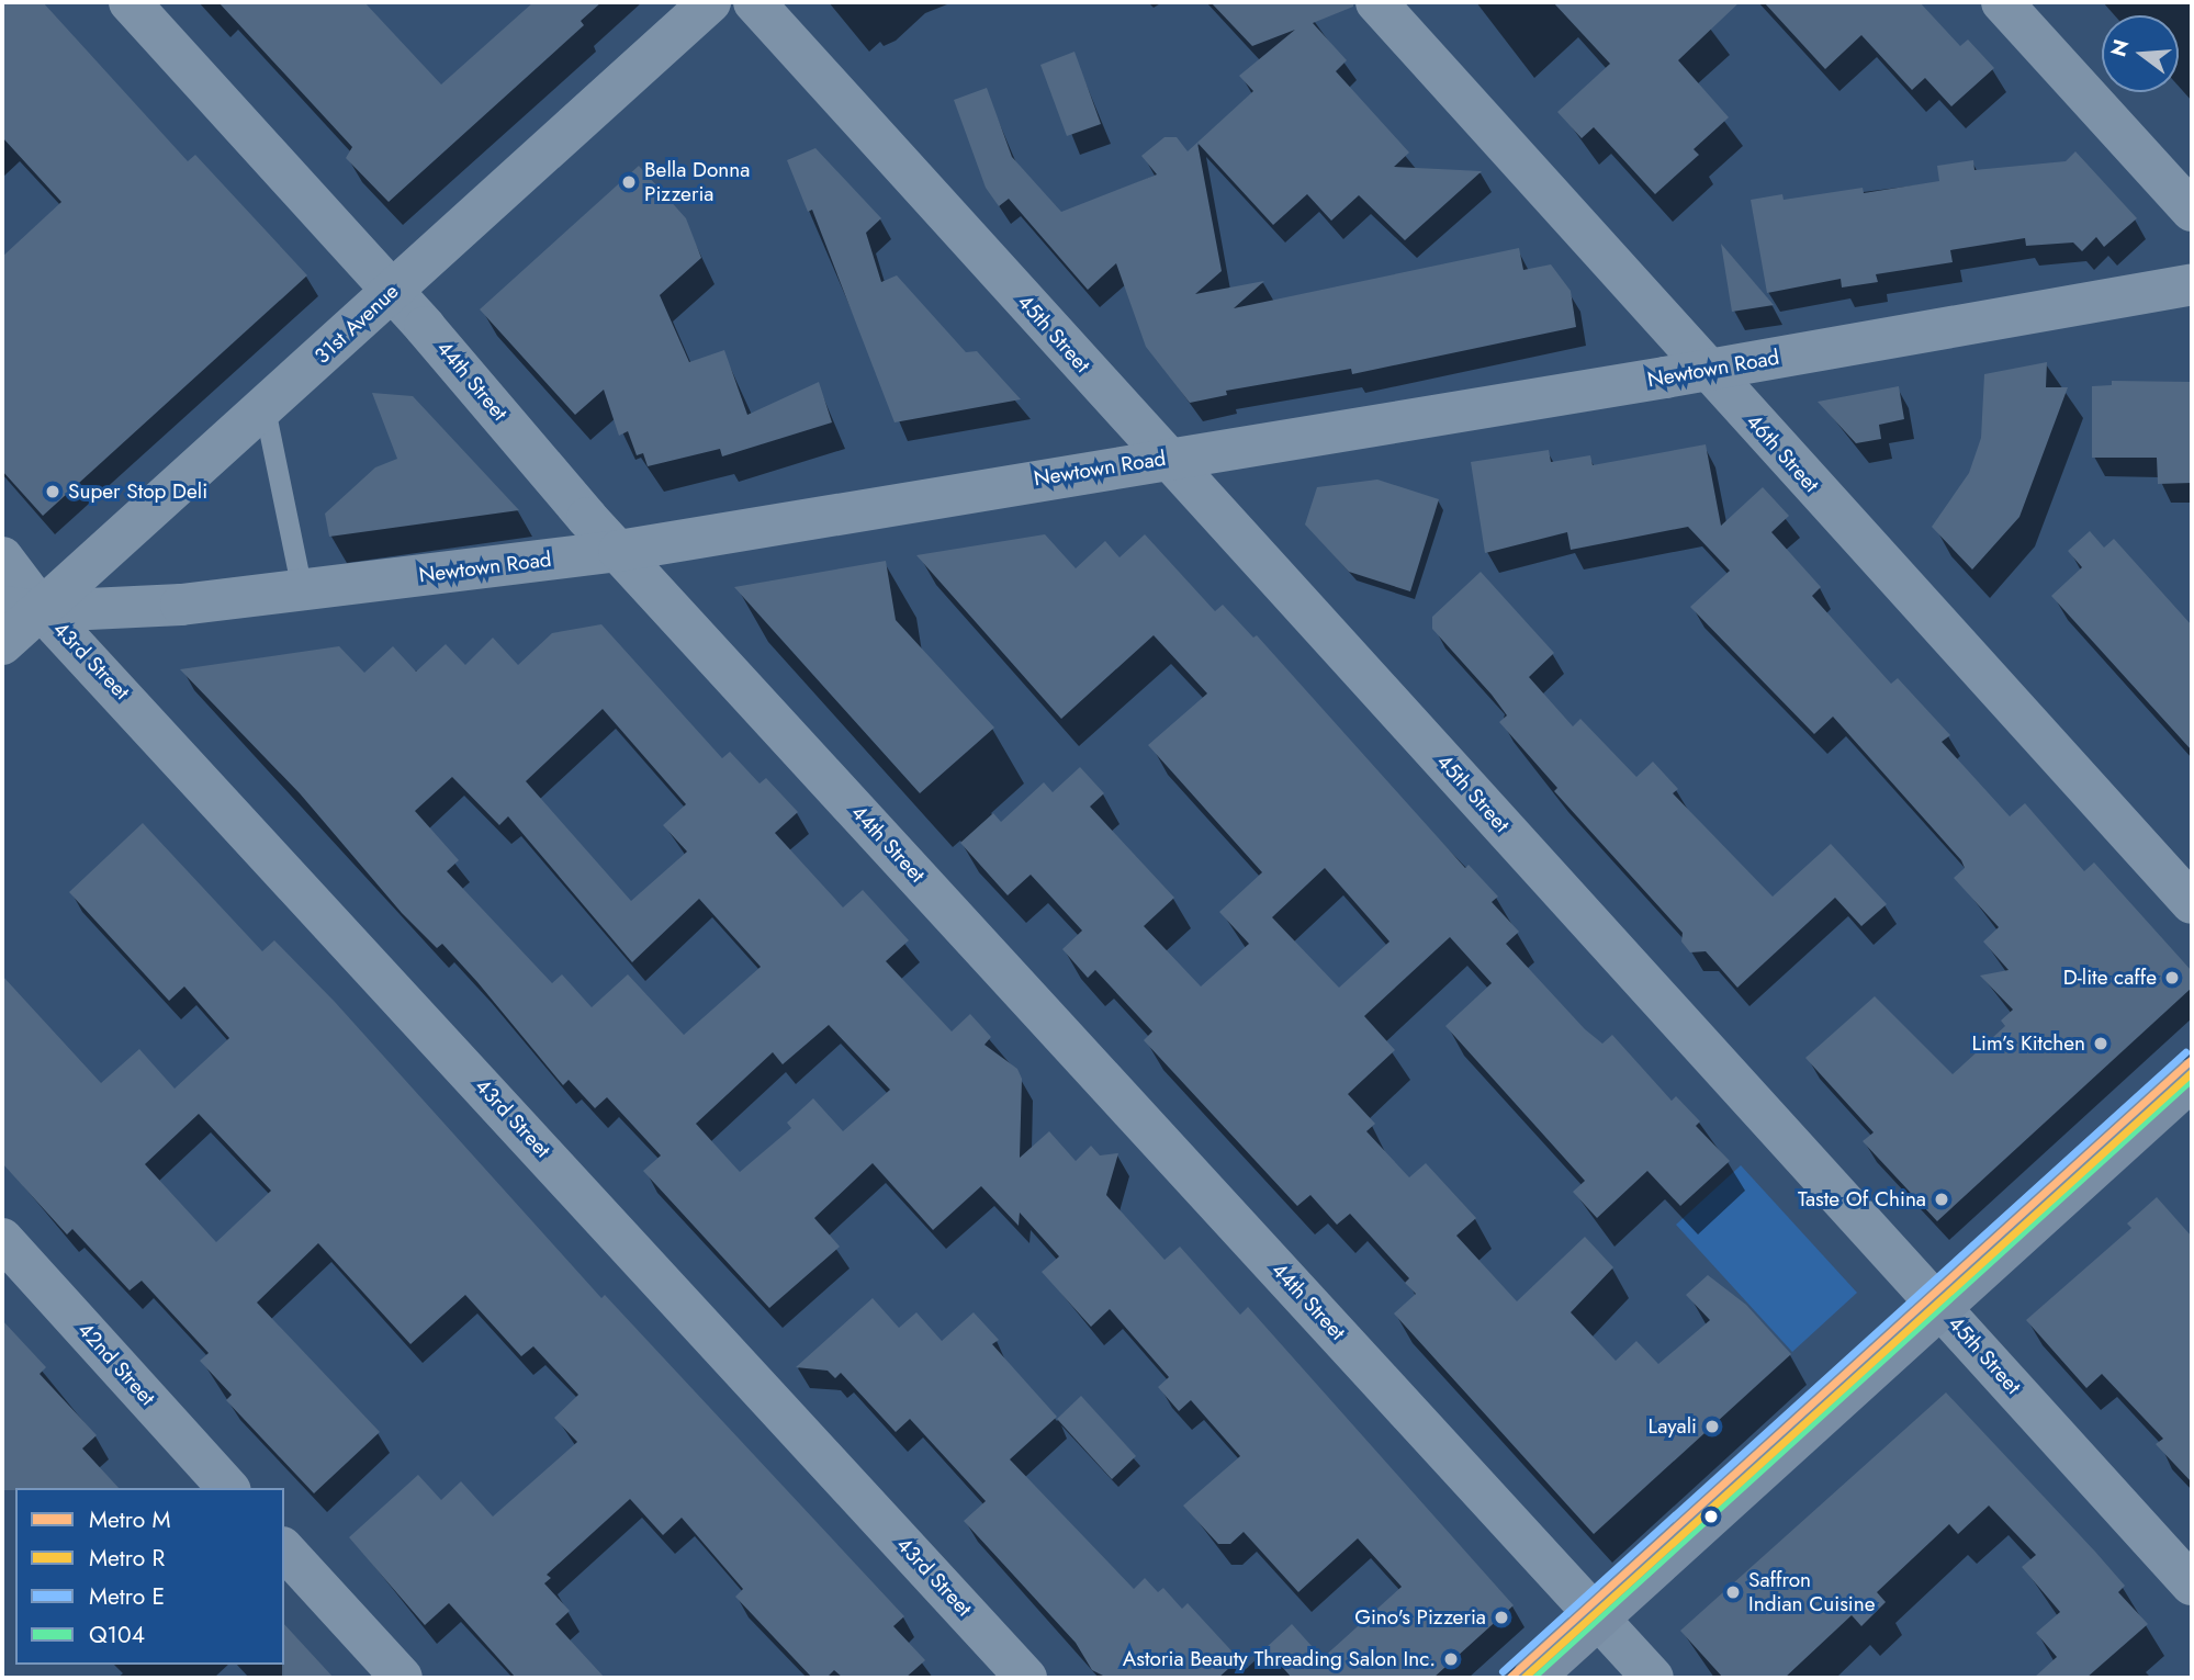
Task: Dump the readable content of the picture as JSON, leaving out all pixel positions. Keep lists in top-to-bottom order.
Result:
{
  "streets": {
    "street": [
      "31st Avenue",
      "45th Street",
      "Newtown Road",
      "44th Street",
      "46th Street",
      "43rd Street",
      "42nd Street"
    ]
  },
  "crossings": [
    ["31st Avenue", "Newtown Road"],
    ["31st Avenue", "44th Street"],
    ["31st Avenue", "43rd Street"],
    ["45th Street", "Newtown Road"],
    ["Newtown Road", "44th Street"],
    ["Newtown Road", "46th Street"],
    ["Newtown Road", "43rd Street"]
  ],
  "places": [
    "Bella Donna Pizzeria",
    "Super Stop Deli",
    "D-lite caffe",
    "Lim’s Kitchen",
    "Taste Of China",
    "Layali",
    "Saffron Indian Cuisine",
    "Gino's Pizzeria",
    "Astoria Beauty Threading Salon Inc."
  ],
  "lines": [
    "metro line E",
    "metro line M",
    "metro line R",
    "transit line Q104"
  ],
  "legend": [
    "Metro M",
    "Metro R",
    "Metro E",
    "Q104"
  ],
  "north": "left"
}
